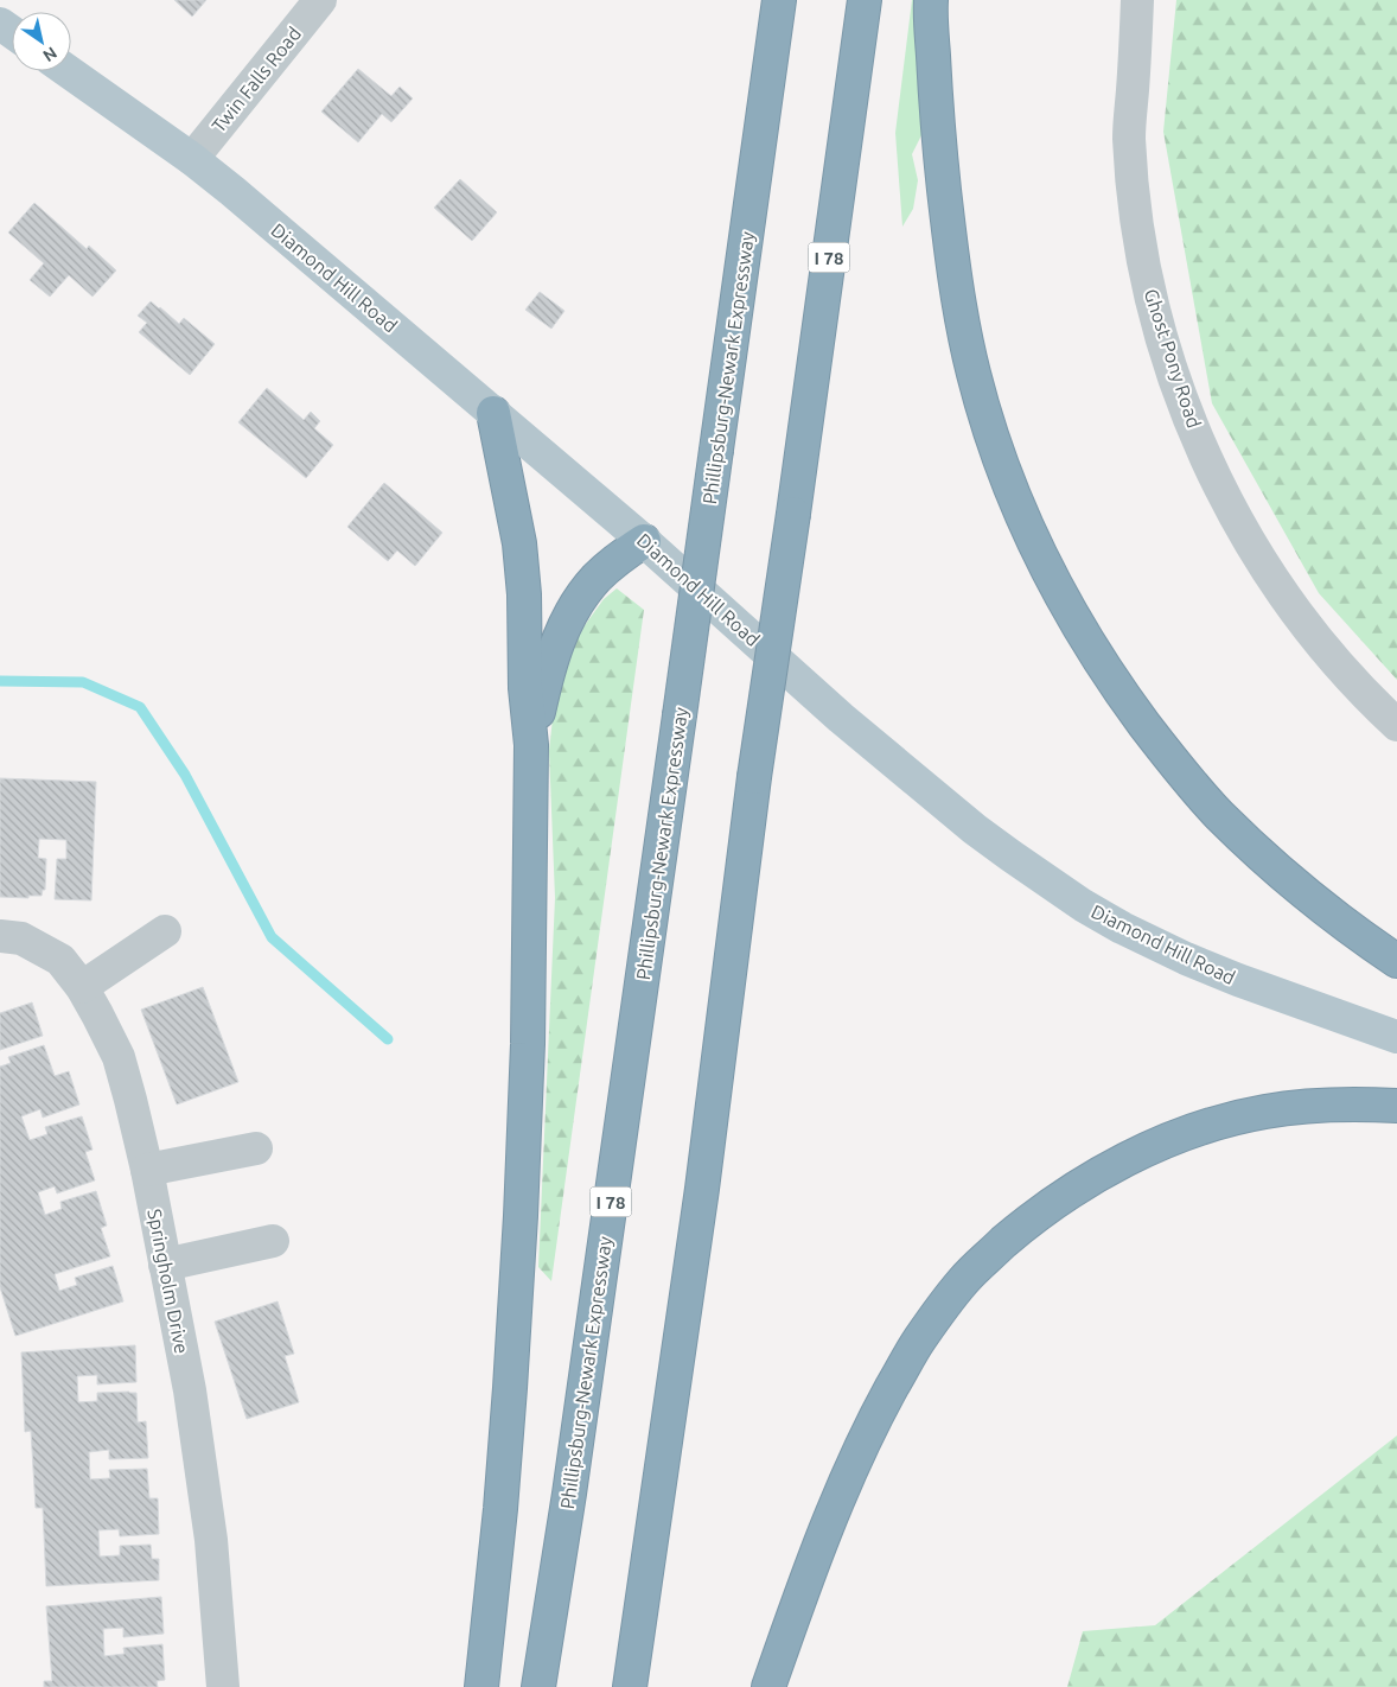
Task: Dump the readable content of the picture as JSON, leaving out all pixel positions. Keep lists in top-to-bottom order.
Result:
{
  "streets": {
    "highway": ["I 78", "Phillipsburg-Newark Expressway"],
    "main road": ["Diamond Hill Road"],
    "street": ["Twin Falls Road", "Ghost Pony Road", "Springholm Drive"]
  },
  "crossings": [
    ["Twin Falls Road", "Diamond Hill Road"]
  ],
  "north": "bottom right"
}
